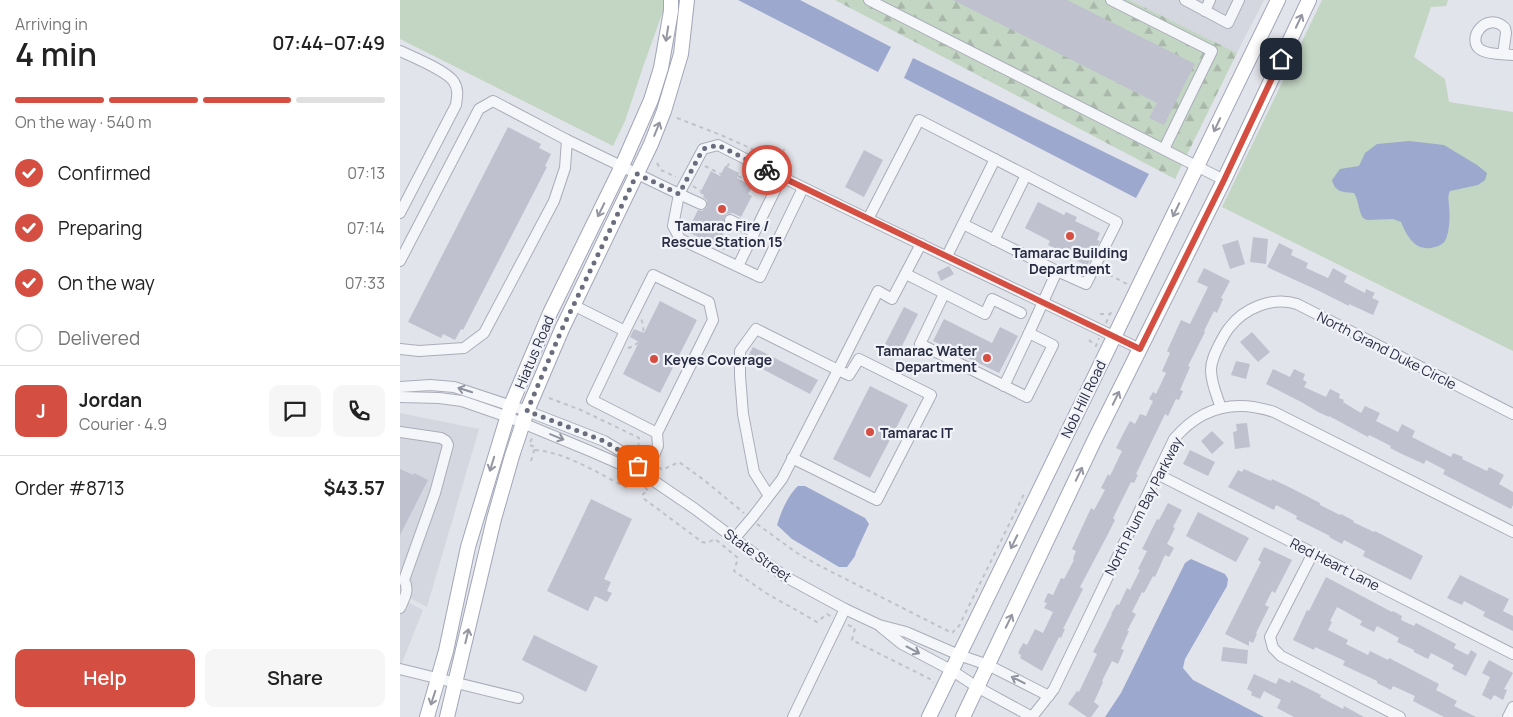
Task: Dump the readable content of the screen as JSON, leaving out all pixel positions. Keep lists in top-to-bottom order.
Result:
{
  "streets": {
    "main road": ["Hiatus Road", "Nob Hill Road"],
    "street": [
      "North Grand Duke Circle",
      "North Plum Bay Parkway",
      "State Street",
      "Red Heart Lane"
    ]
  },
  "crossings": [
    ["North Grand Duke Circle", "North Plum Bay Parkway"],
    ["Hiatus Road", "State Street"],
    ["Nob Hill Road", "State Street"],
    ["North Plum Bay Parkway", "State Street"],
    ["North Plum Bay Parkway", "Red Heart Lane"]
  ],
  "places": [
    "Tamarac Fire / Rescue Station 15",
    "Tamarac Building Department",
    "Tamarac Water Department",
    "Keyes Coverage",
    "Tamarac IT"
  ],
  "page": {
    "heading": ["4 min", "Arriving in", "07:44–07:49"],
    "panel": [
      "Jordan",
      "Courier · 4.9",
      "Order #8713",
      "$43.57"
    ],
    "bar": "On the way · 540 m",
    "list": [
      ["Confirmed", "07:13"],
      ["Preparing", "07:14"],
      ["On the way", "07:33"],
      "Delivered"
    ],
    "round": "J",
    "buttons": ["Help", "Share"]
  }
}
